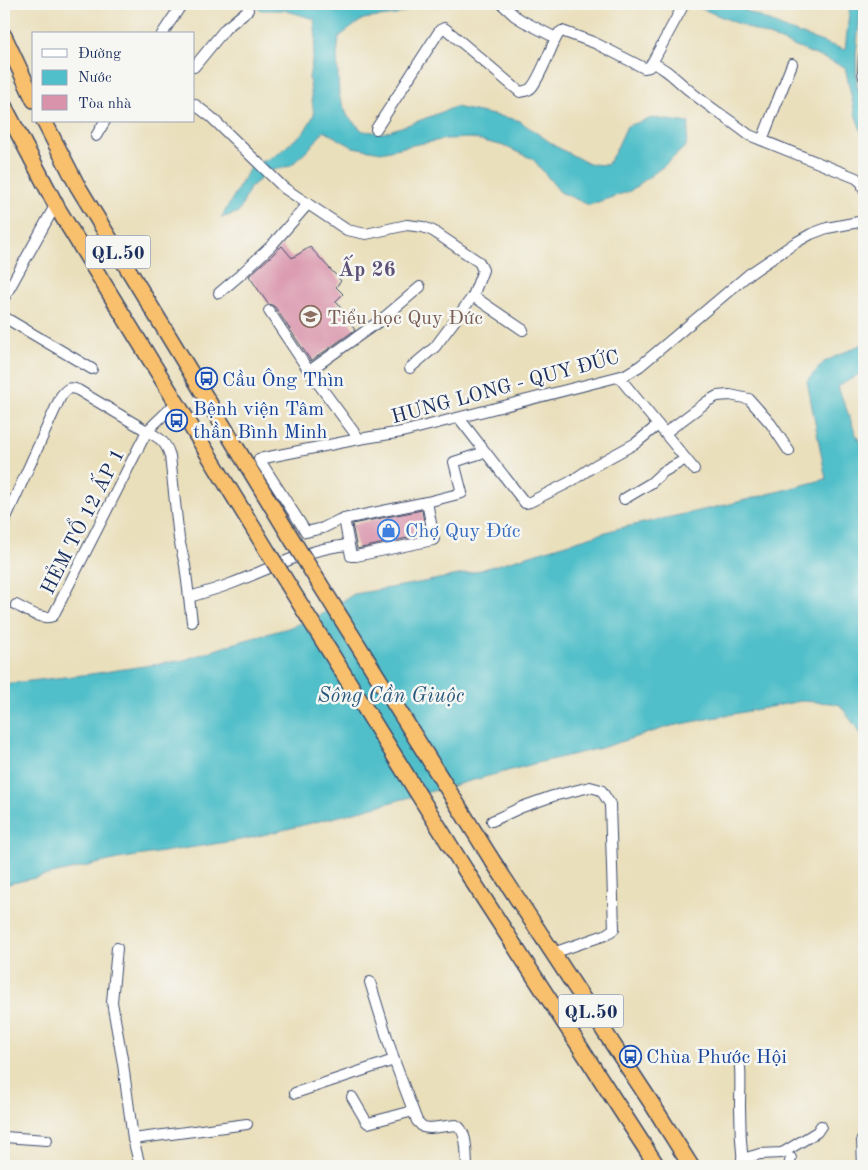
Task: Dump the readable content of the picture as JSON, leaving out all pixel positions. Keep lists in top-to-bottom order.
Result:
{
  "streets": {
    "highway": ["QL.50"],
    "street": ["HƯNG LONG - QUY ĐỨC", "HẺM TỔ 12 ẤP 1"]
  },
  "districts": ["Ấp 26"],
  "water": ["Sông Cần Giuộc"],
  "places": {
    "school or university": ["Tiểu học Quy Đức"],
    "bus stop": ["Cầu Ông Thìn", "Bệnh viện Tâm thần Bình Minh", "Chùa Phước Hội"],
    "shop": ["Chợ Quy Đức"]
  },
  "legend": ["Đường", "Nước", "Tòa nhà"]
}
